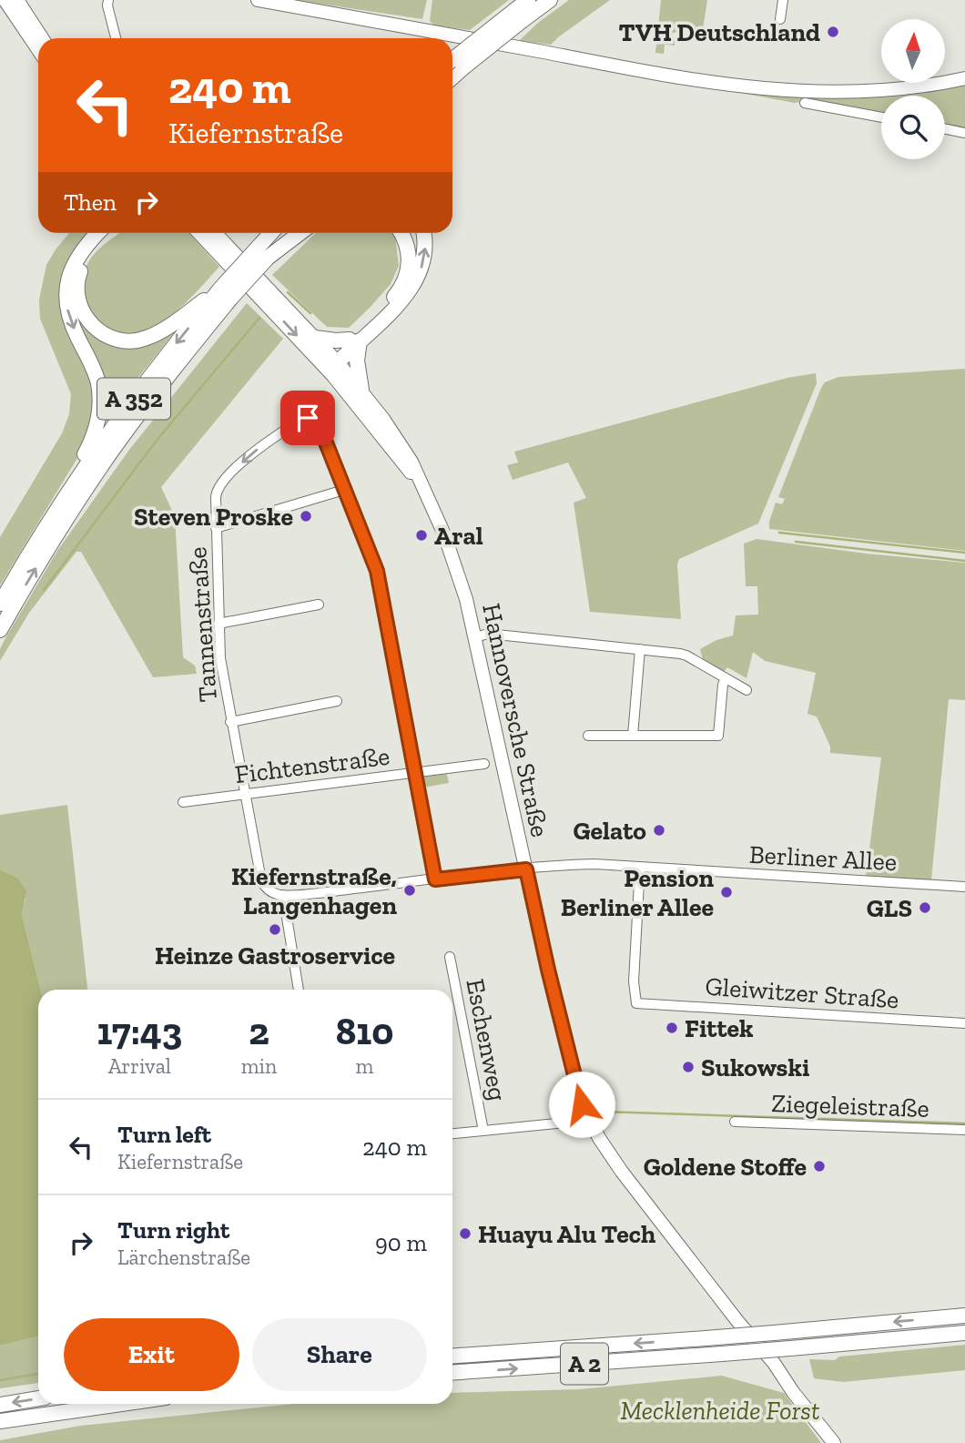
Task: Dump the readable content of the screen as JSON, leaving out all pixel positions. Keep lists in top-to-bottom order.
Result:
{
  "streets": {
    "highway": ["A 352", "A 2"],
    "main road": ["Hannoversche Straße"],
    "street": [
      "Tannenstraße",
      "Fichtenstraße",
      "Berliner Allee",
      "Gleiwitzer Straße",
      "Eschenweg",
      "Ziegeleistraße"
    ]
  },
  "crossings": [
    ["Tannenstraße", "Fichtenstraße"],
    ["Tannenstraße", "Berliner Allee"],
    ["Hannoversche Straße", "Berliner Allee"],
    ["Berliner Allee", "Gleiwitzer Straße"]
  ],
  "parks": ["Mecklenheide Forst"],
  "places": [
    "TVH Deutschland",
    "Steven Proske",
    "Aral",
    "Gelato",
    "Kiefernstraße, Langenhagen",
    "Pension Berliner Allee",
    "GLS",
    "Heinze Gastroservice",
    "Fittek",
    "Sukowski",
    "Goldene Stoffe",
    "Huayu Alu Tech"
  ],
  "north": "top",
  "page": {
    "turn": ["240 m", "Kiefernstraße"],
    "then": "Then",
    "eta": [
      "17:43",
      "Arrival",
      "2",
      "min",
      "810",
      "m"
    ],
    "list": [
      {
        "name": "Turn left",
        "note": "Kiefernstraße",
        "value": "240 m"
      },
      {
        "name": "Turn right",
        "note": "Lärchenstraße",
        "value": "90 m"
      }
    ],
    "buttons": ["Exit", "Share"]
  }
}
